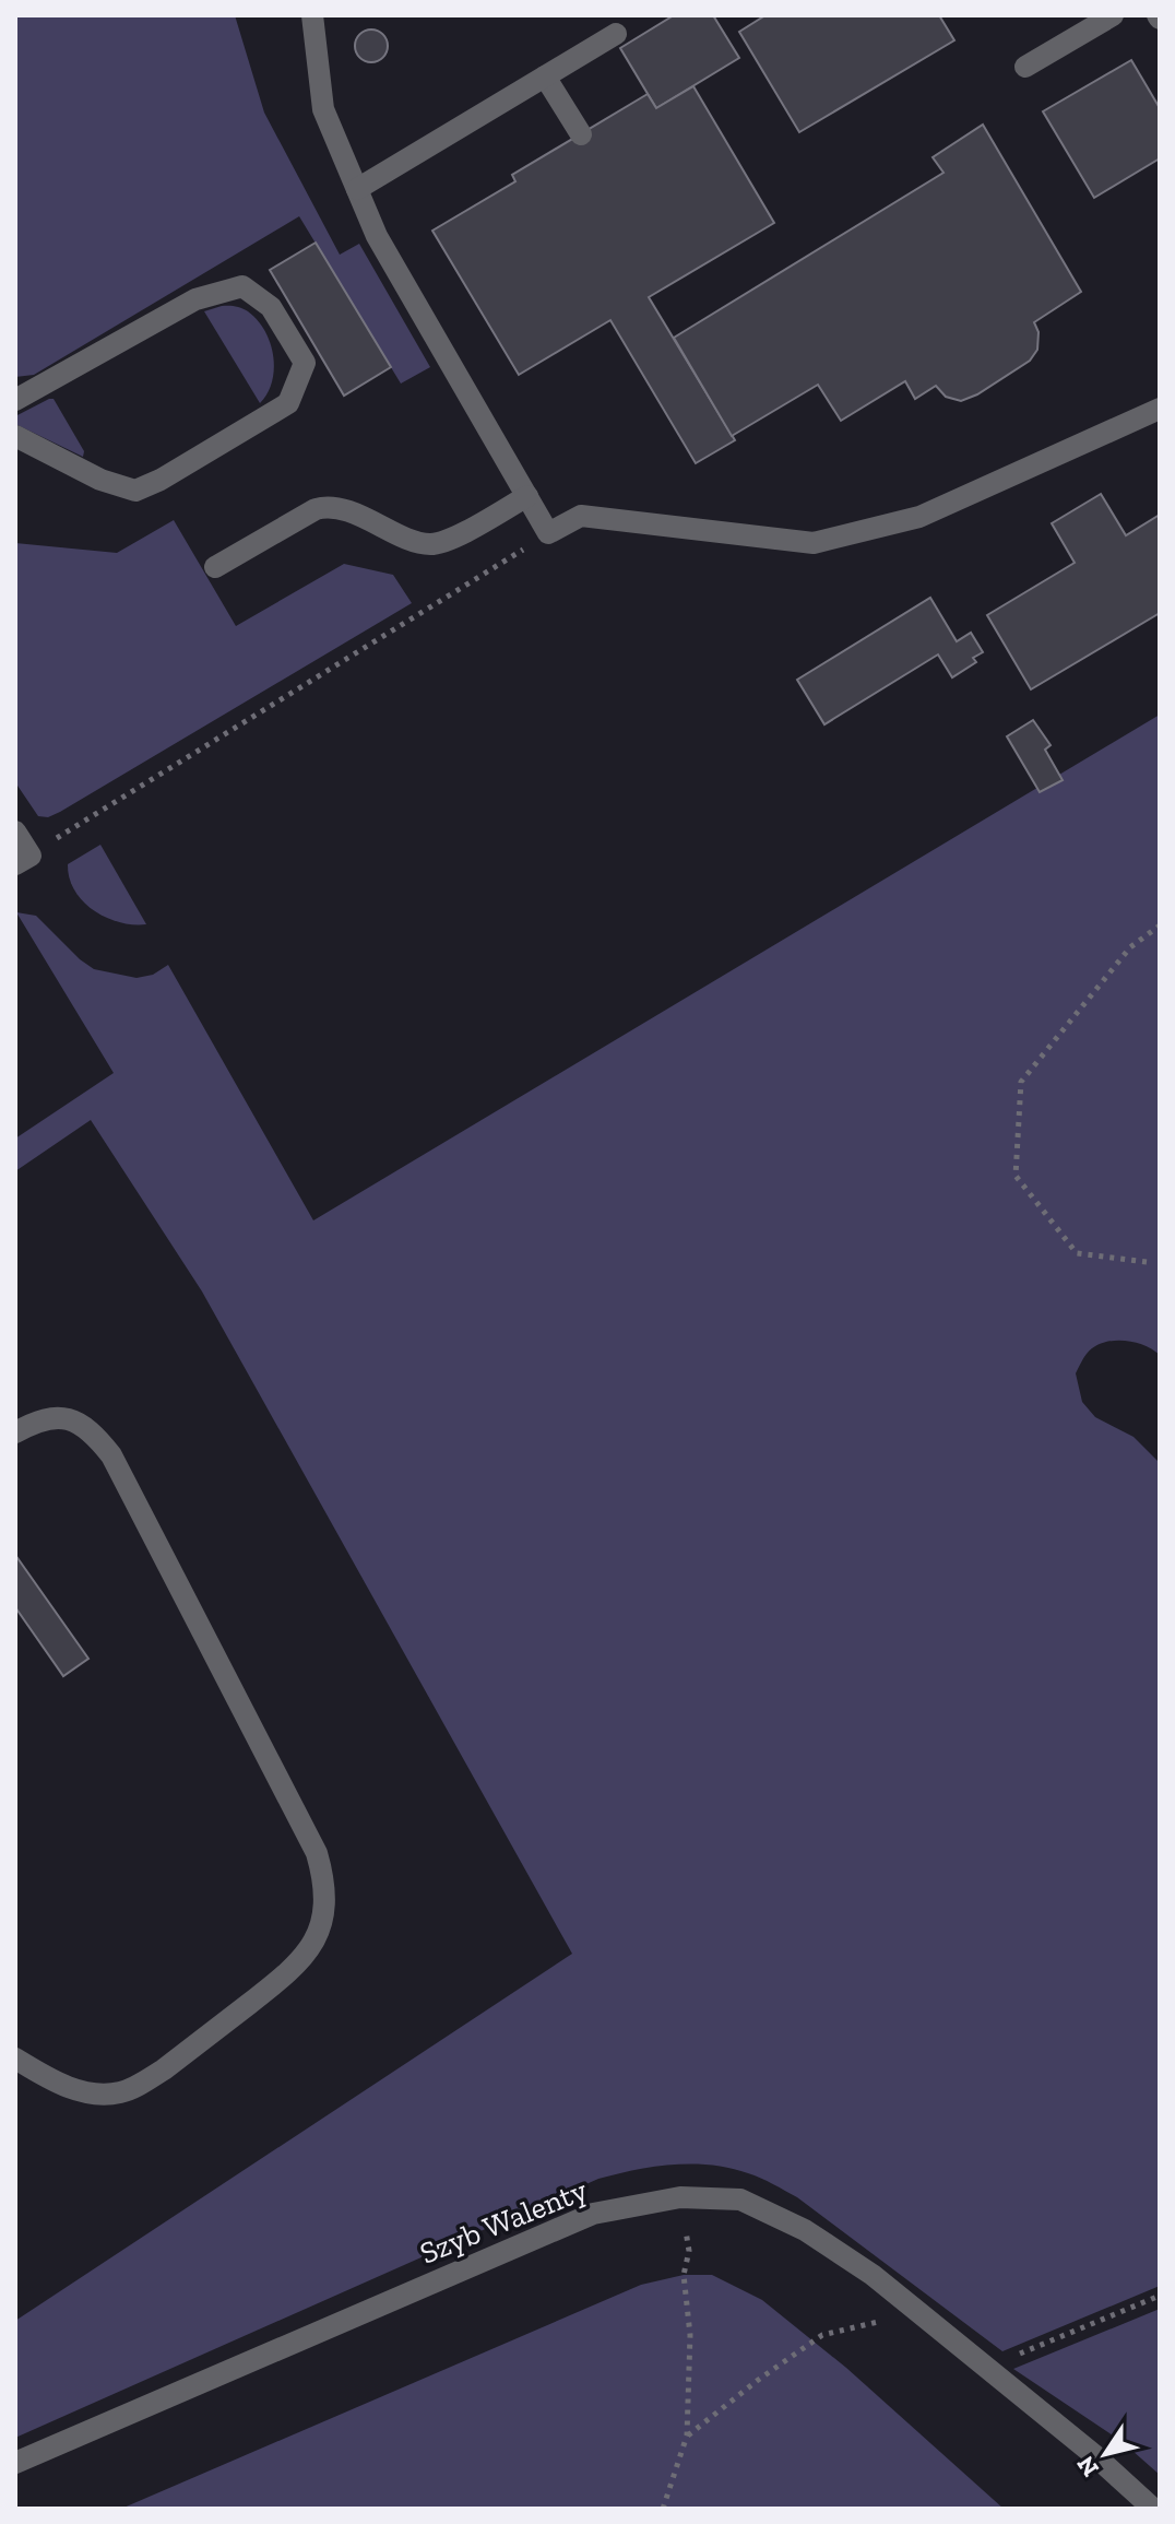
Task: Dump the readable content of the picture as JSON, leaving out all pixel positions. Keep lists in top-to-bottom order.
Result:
{
  "streets": {
    "street": ["Szyb Walenty"]
  },
  "north": "bottom left"
}
